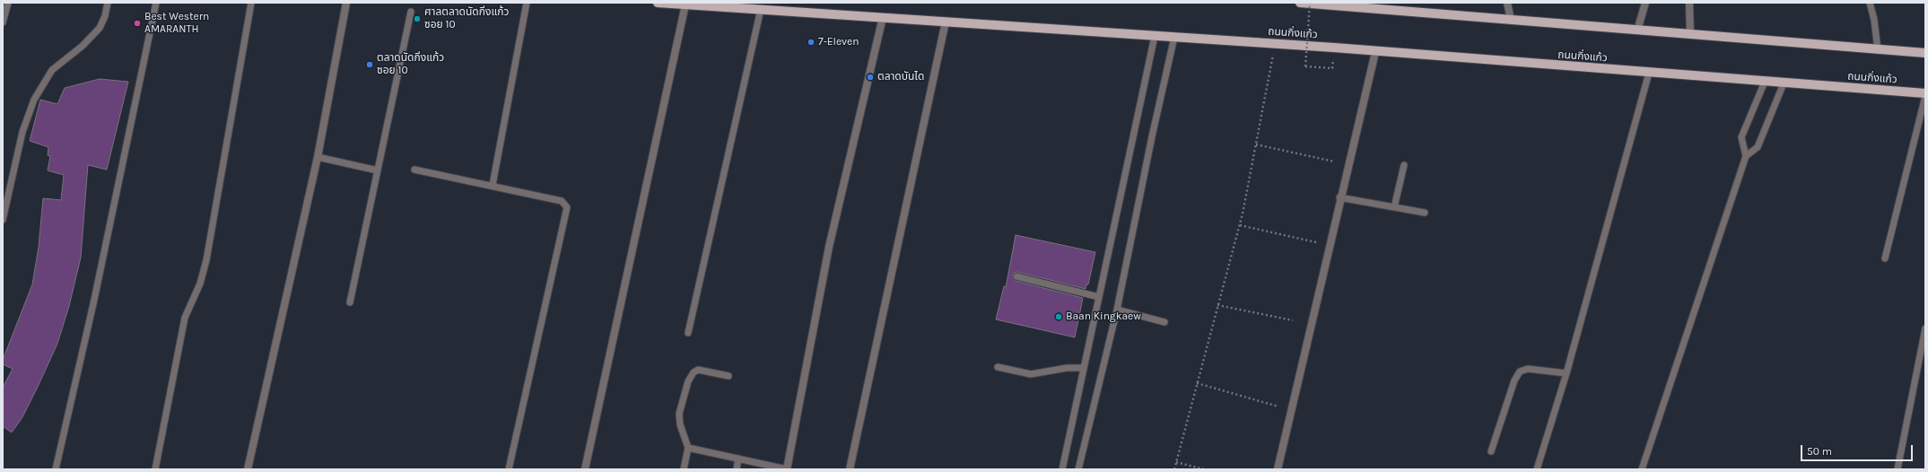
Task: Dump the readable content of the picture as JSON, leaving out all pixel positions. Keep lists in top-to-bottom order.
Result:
{
  "streets": {
    "main road": ["ถนนกิ่งแก้ว"]
  },
  "places": [
    "ศาลตลาดนัดกิ่งแก้ว ซอย 10",
    "Best Western AMARANTH",
    "7-Eleven",
    "ตลาดนัดกิ่งแก้ว ซอย 10",
    "ตลาดบันได",
    "Baan Kingkaew"
  ],
  "scale_bar": "50 m"
}
